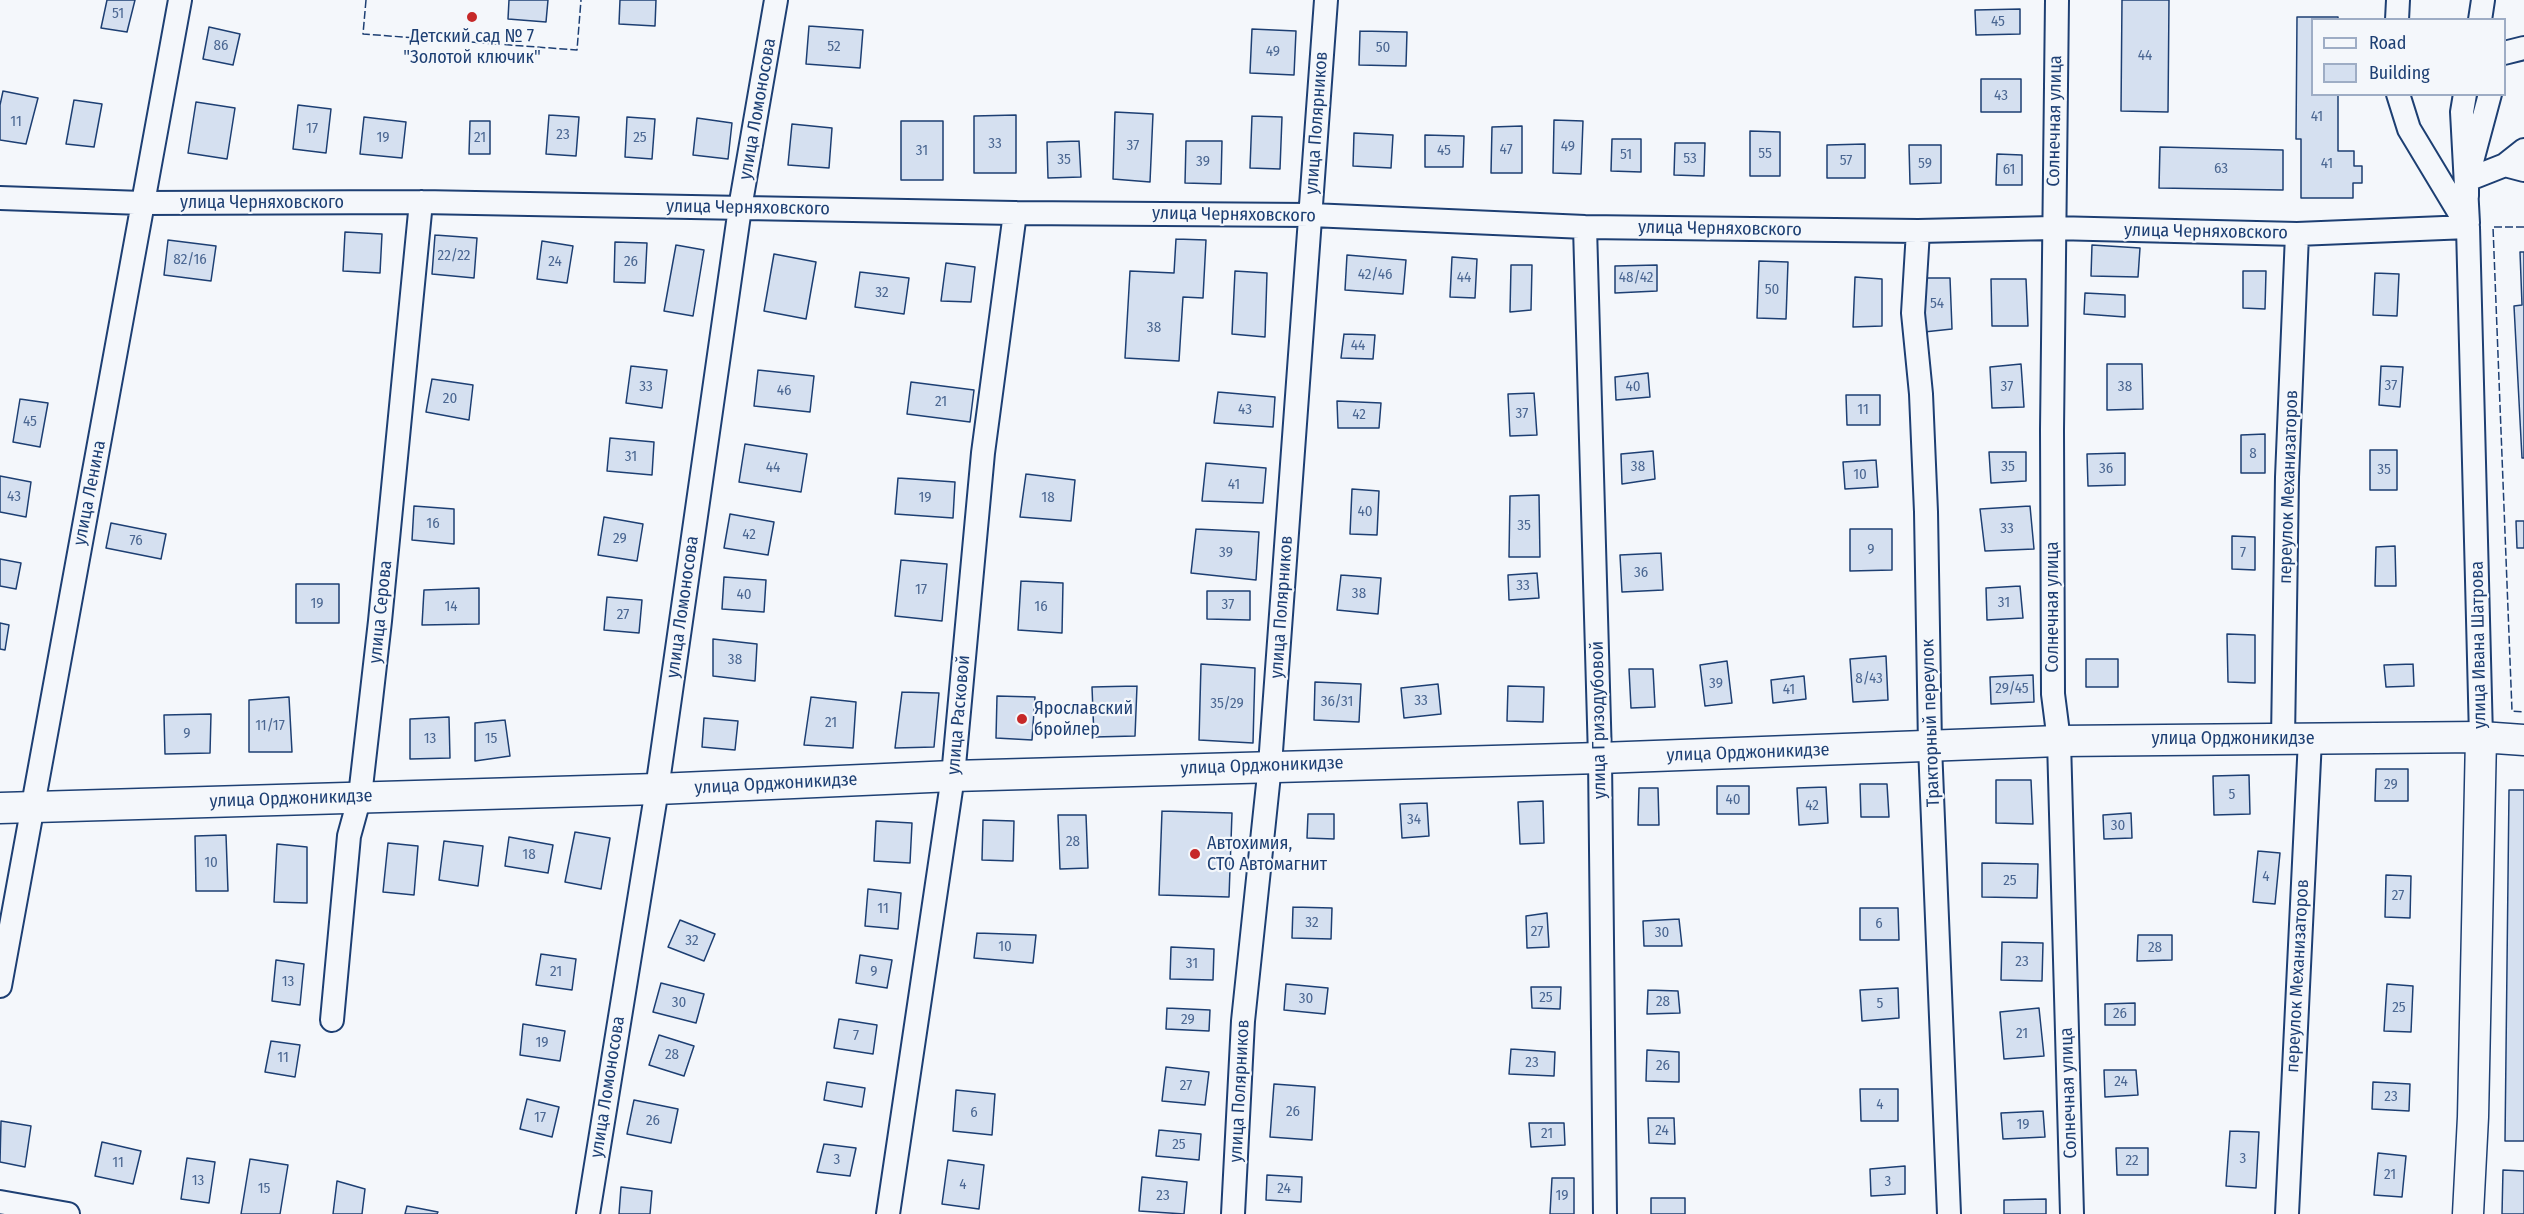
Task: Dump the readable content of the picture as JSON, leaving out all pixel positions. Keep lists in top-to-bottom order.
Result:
{
  "streets": {
    "main road": ["улица Ивана Шатрова", "улица Орджоникидзе"],
    "street": [
      "улица Ломоносова",
      "Солнечная улица",
      "улица Полярников",
      "улица Черняховского",
      "переулок Механизаторов",
      "улица Ленина",
      "улица Серова",
      "улица Расковой",
      "улица Гризодубовой",
      "Тракторный переулок"
    ]
  },
  "crossings": [
    ["улица Ломоносова", "улица Черняховского"],
    ["улица Ломоносова", "улица Орджоникидзе"],
    ["Солнечная улица", "улица Черняховского"],
    ["Солнечная улица", "улица Орджоникидзе"],
    ["улица Полярников", "улица Черняховского"],
    ["улица Полярников", "улица Орджоникидзе"],
    ["улица Черняховского", "переулок Механизаторов"],
    ["улица Черняховского", "улица Ленина"],
    ["улица Черняховского", "улица Серова"],
    ["улица Черняховского", "улица Ивана Шатрова"],
    ["улица Черняховского", "улица Расковой"],
    ["улица Черняховского", "улица Гризодубовой"],
    ["улица Черняховского", "Тракторный переулок"],
    ["переулок Механизаторов", "улица Орджоникидзе"],
    ["улица Ленина", "улица Орджоникидзе"],
    ["улица Серова", "улица Орджоникидзе"],
    ["улица Ивана Шатрова", "улица Орджоникидзе"],
    ["улица Расковой", "улица Орджоникидзе"],
    ["улица Гризодубовой", "улица Орджоникидзе"],
    ["Тракторный переулок", "улица Орджоникидзе"]
  ],
  "places": ["Детский сад № 7 \"Золотой ключик\"", "Ярославский бройлер", "Автохимия, СТО Автомагнит"],
  "house_numbers": [
    "51",
    "45",
    "86",
    "52",
    "50",
    "49",
    "44",
    "43",
    "41",
    "11",
    "17",
    "23",
    "19",
    "21",
    "25",
    "33",
    "37",
    "49",
    "47",
    "31",
    "45",
    "55",
    "51",
    "53",
    "35",
    "57",
    "39",
    "59",
    "41",
    "63",
    "61",
    "22/22",
    "82/16",
    "24",
    "26",
    "42/46",
    "44",
    "48/42",
    "50",
    "32",
    "54",
    "38",
    "44",
    "37",
    "33",
    "40",
    "37",
    "38",
    "46",
    "20",
    "21",
    "43",
    "11",
    "37",
    "42",
    "45",
    "8",
    "31",
    "38",
    "35",
    "44",
    "36",
    "35",
    "10",
    "41",
    "43",
    "19",
    "18",
    "40",
    "16",
    "35",
    "33",
    "42",
    "29",
    "76",
    "9",
    "39",
    "7",
    "36",
    "33",
    "17",
    "38",
    "40",
    "31",
    "19",
    "37",
    "14",
    "16",
    "27",
    "38",
    "8/43",
    "39",
    "29/45",
    "41",
    "33",
    "36/31",
    "35/29",
    "21",
    "11/17",
    "9",
    "13",
    "15",
    "29",
    "5",
    "40",
    "42",
    "34",
    "30",
    "28",
    "18",
    "10",
    "4",
    "25",
    "27",
    "11",
    "32",
    "6",
    "27",
    "30",
    "32",
    "10",
    "28",
    "23",
    "31",
    "21",
    "9",
    "13",
    "25",
    "30",
    "28",
    "30",
    "5",
    "25",
    "26",
    "29",
    "21",
    "7",
    "19",
    "28",
    "11",
    "23",
    "26",
    "24",
    "27",
    "23",
    "4",
    "26",
    "6",
    "17",
    "26",
    "19",
    "24",
    "21",
    "25",
    "3",
    "3",
    "22",
    "11",
    "21",
    "13",
    "3",
    "4",
    "15",
    "24",
    "23",
    "19"
  ],
  "legend": ["Road", "Building"]
}
